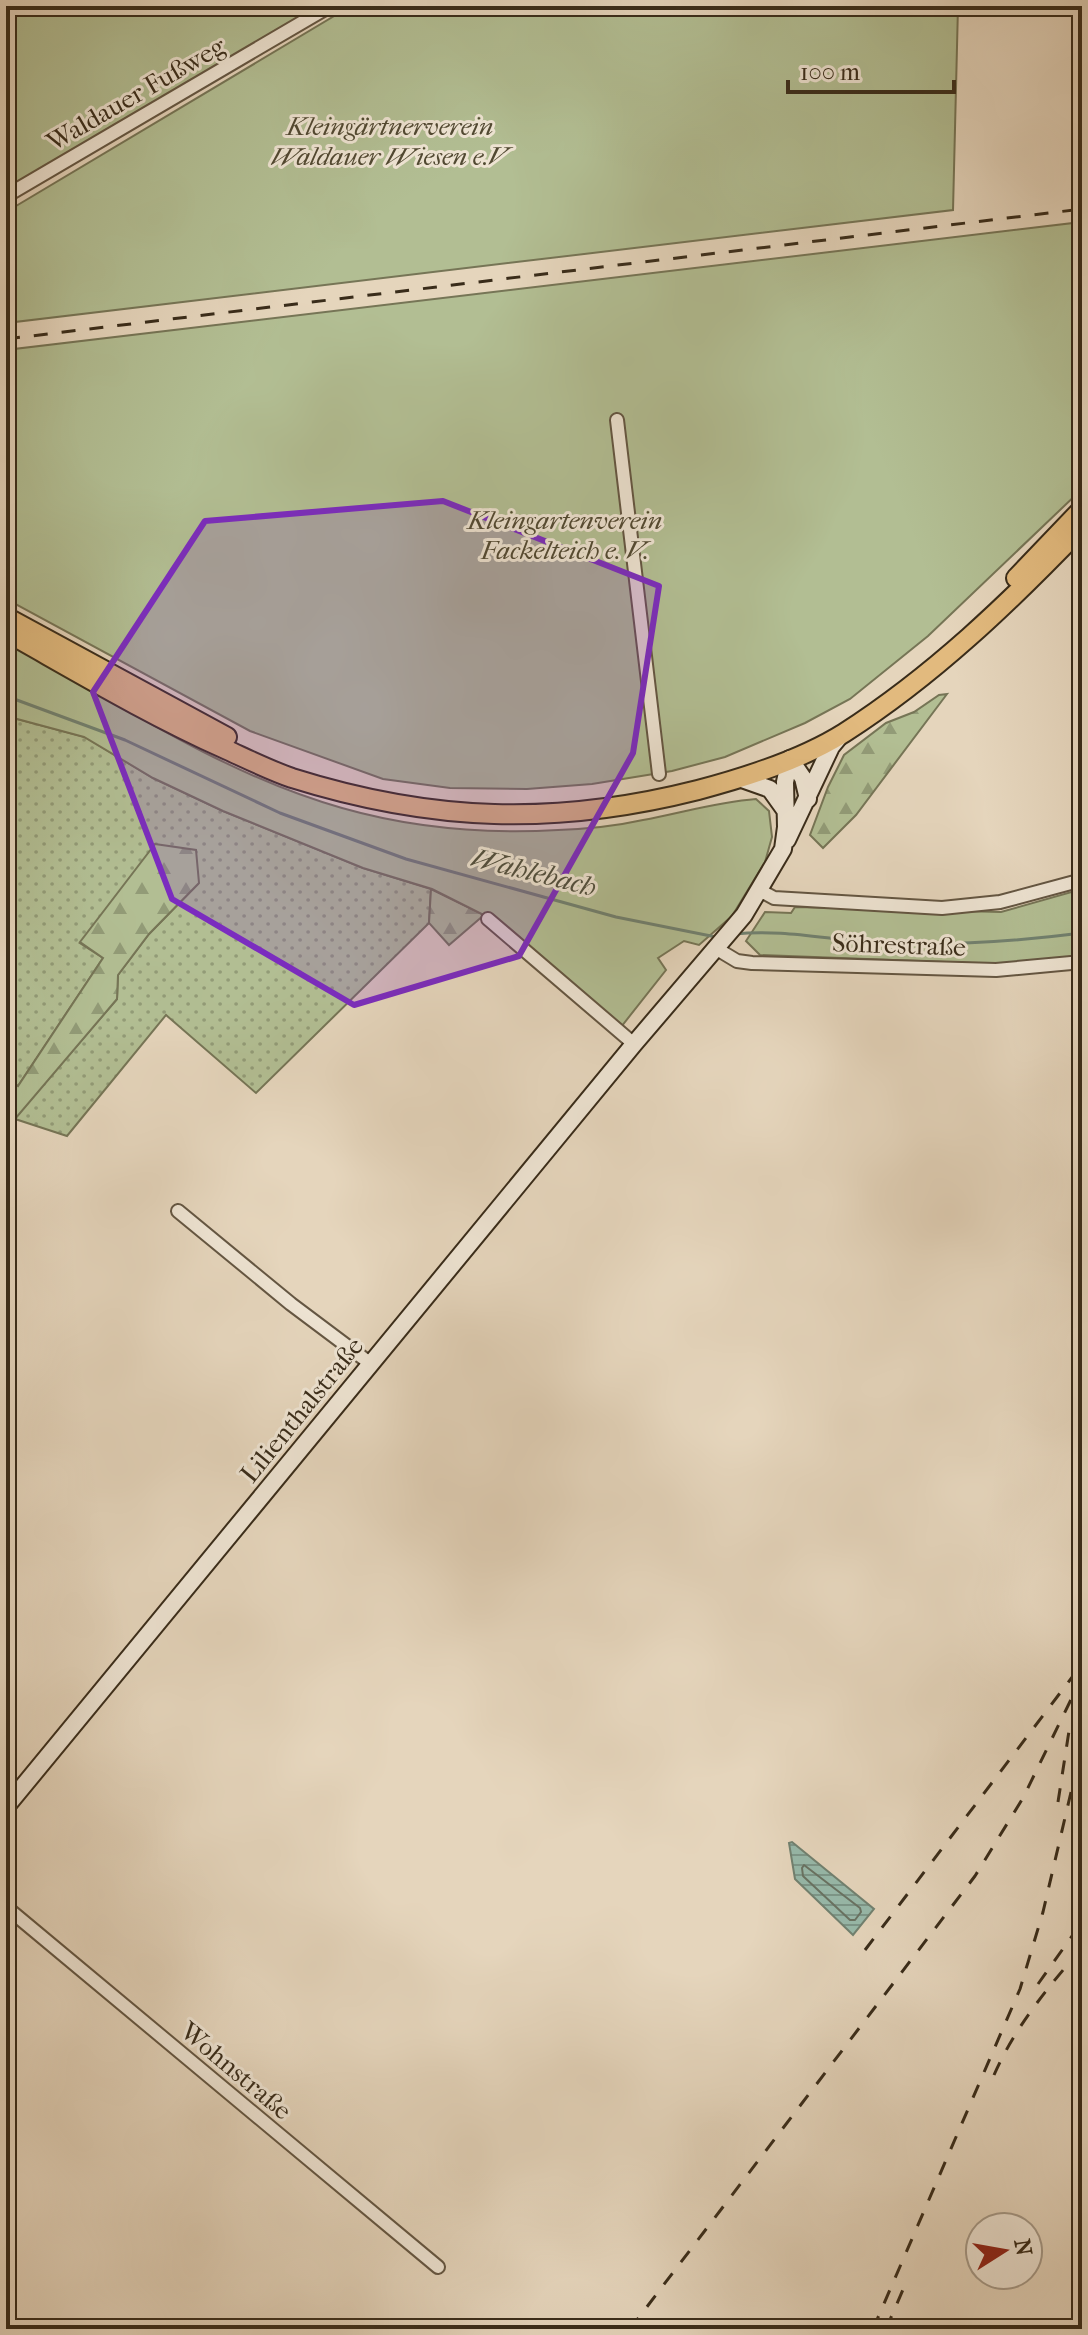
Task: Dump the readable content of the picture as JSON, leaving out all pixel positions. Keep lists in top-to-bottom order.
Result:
{
  "streets": {
    "main road": ["Lilienthalstraße"],
    "street": ["Waldauer Fußweg", "Söhrestraße", "Wohnstraße"]
  },
  "crossings": [
    ["Söhrestraße", "Lilienthalstraße"]
  ],
  "water": ["Wahlebach"],
  "parks": ["Kleingärtnerverein Waldauer Wiesen e.V", "Kleingartenverein Fackelteich e. V."],
  "scale_bar": "100 m",
  "north": "right"
}
